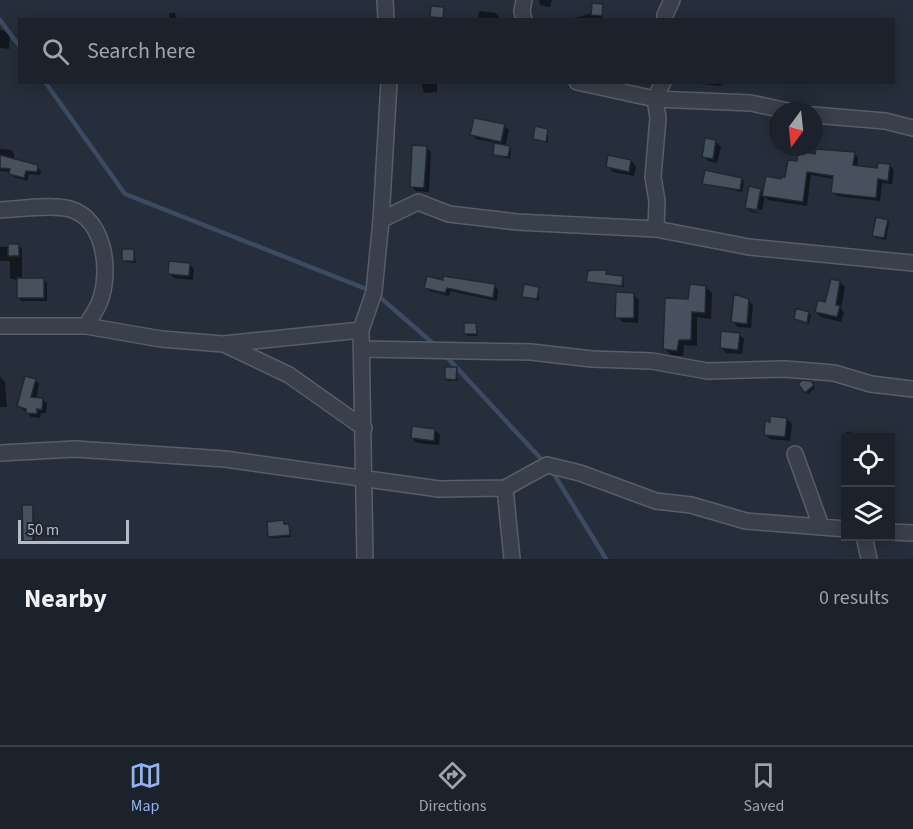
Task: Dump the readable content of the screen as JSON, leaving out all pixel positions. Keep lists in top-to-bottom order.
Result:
{
  "scale_bar": "50 m",
  "north": "bottom",
  "page": {
    "search": "Search here",
    "scale": "50 m",
    "heading": ["Nearby", "0 results"],
    "nav": ["Map", "Directions", "Saved"]
  }
}
